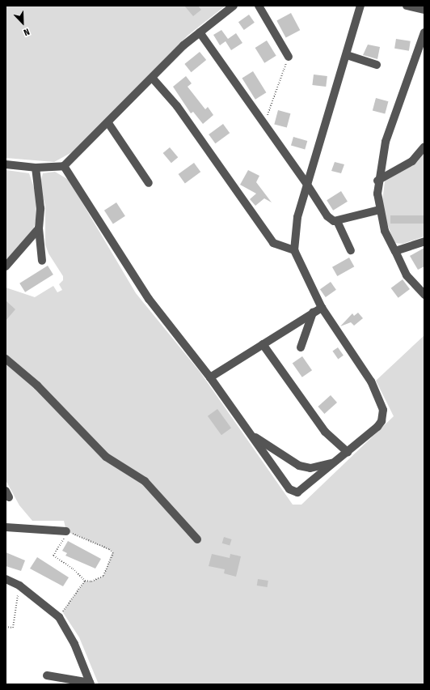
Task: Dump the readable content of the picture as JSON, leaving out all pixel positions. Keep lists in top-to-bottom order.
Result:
{
  "north": "bottom right"
}
